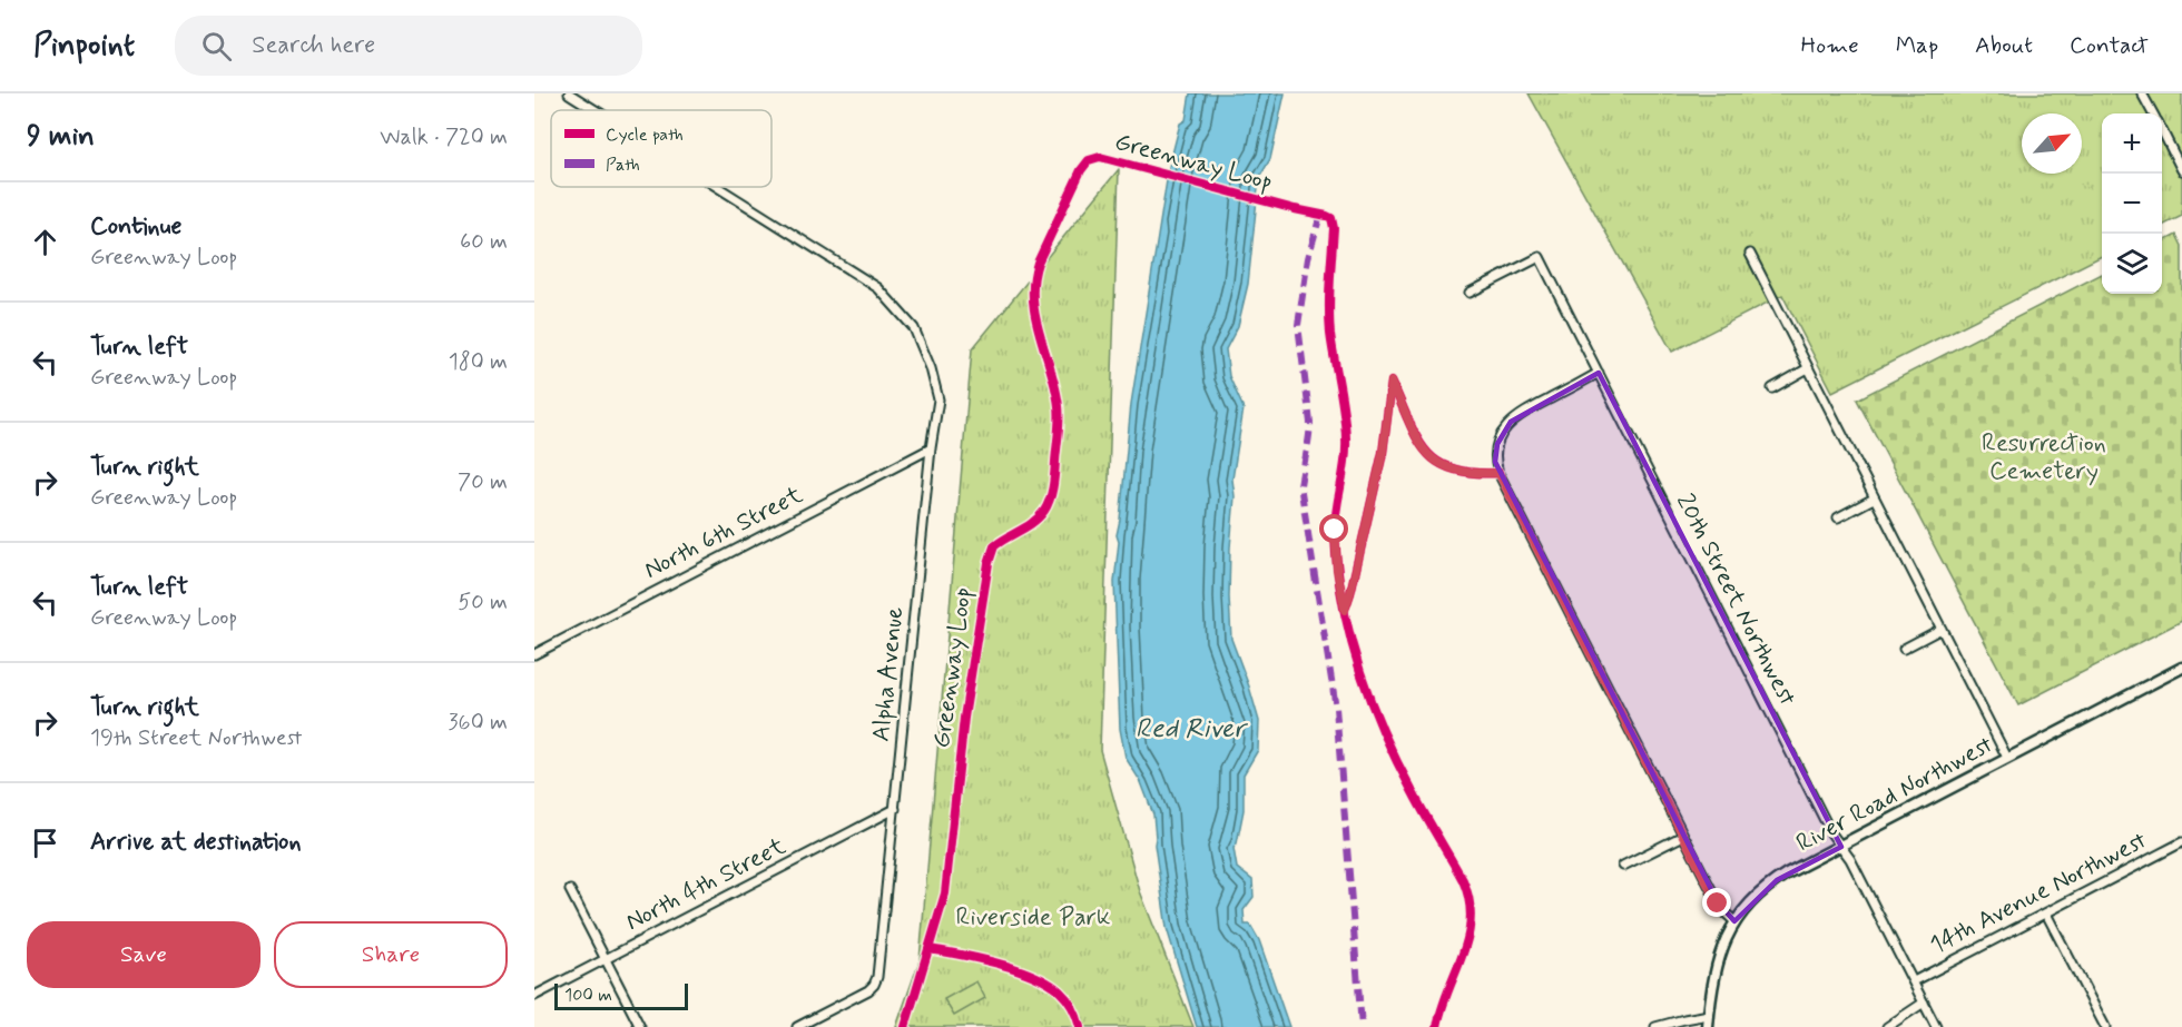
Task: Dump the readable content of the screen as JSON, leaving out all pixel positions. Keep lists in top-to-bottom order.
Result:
{
  "streets": {
    "street": [
      "North 6th Street",
      "20th Street Northwest",
      "Alpha Avenue",
      "River Road Northwest",
      "North 4th Street",
      "14th Avenue Northwest"
    ],
    "cycle path": ["Greenway Loop"]
  },
  "crossings": [
    ["North 6th Street", "Alpha Avenue"],
    ["20th Street Northwest", "River Road Northwest"],
    ["20th Street Northwest", "14th Avenue Northwest"],
    ["Alpha Avenue", "North 4th Street"]
  ],
  "water": ["Red River"],
  "parks": ["Resurrection Cemetery", "Riverside Park"],
  "legend": ["Cycle path", "Path"],
  "scale_bar": "100 m",
  "north": "top right",
  "page": {
    "header": "Pinpoint",
    "search": "Search here",
    "nav": [
      "Home",
      "Map",
      "About",
      "Contact"
    ],
    "heading": ["9 min", "Walk · 720 m"],
    "map_buttons": ["+", "−"],
    "list": [
      ["Continue", "Greenway Loop", "60 m"],
      ["Turn left", "Greenway Loop", "180 m"],
      ["Turn right", "Greenway Loop", "70 m"],
      ["Turn left", "Greenway Loop", "50 m"],
      ["Turn right", "19th Street Northwest", "360 m"],
      "Arrive at destination"
    ],
    "buttons": ["Save", "Share"],
    "scale": "100 m"
  }
}
